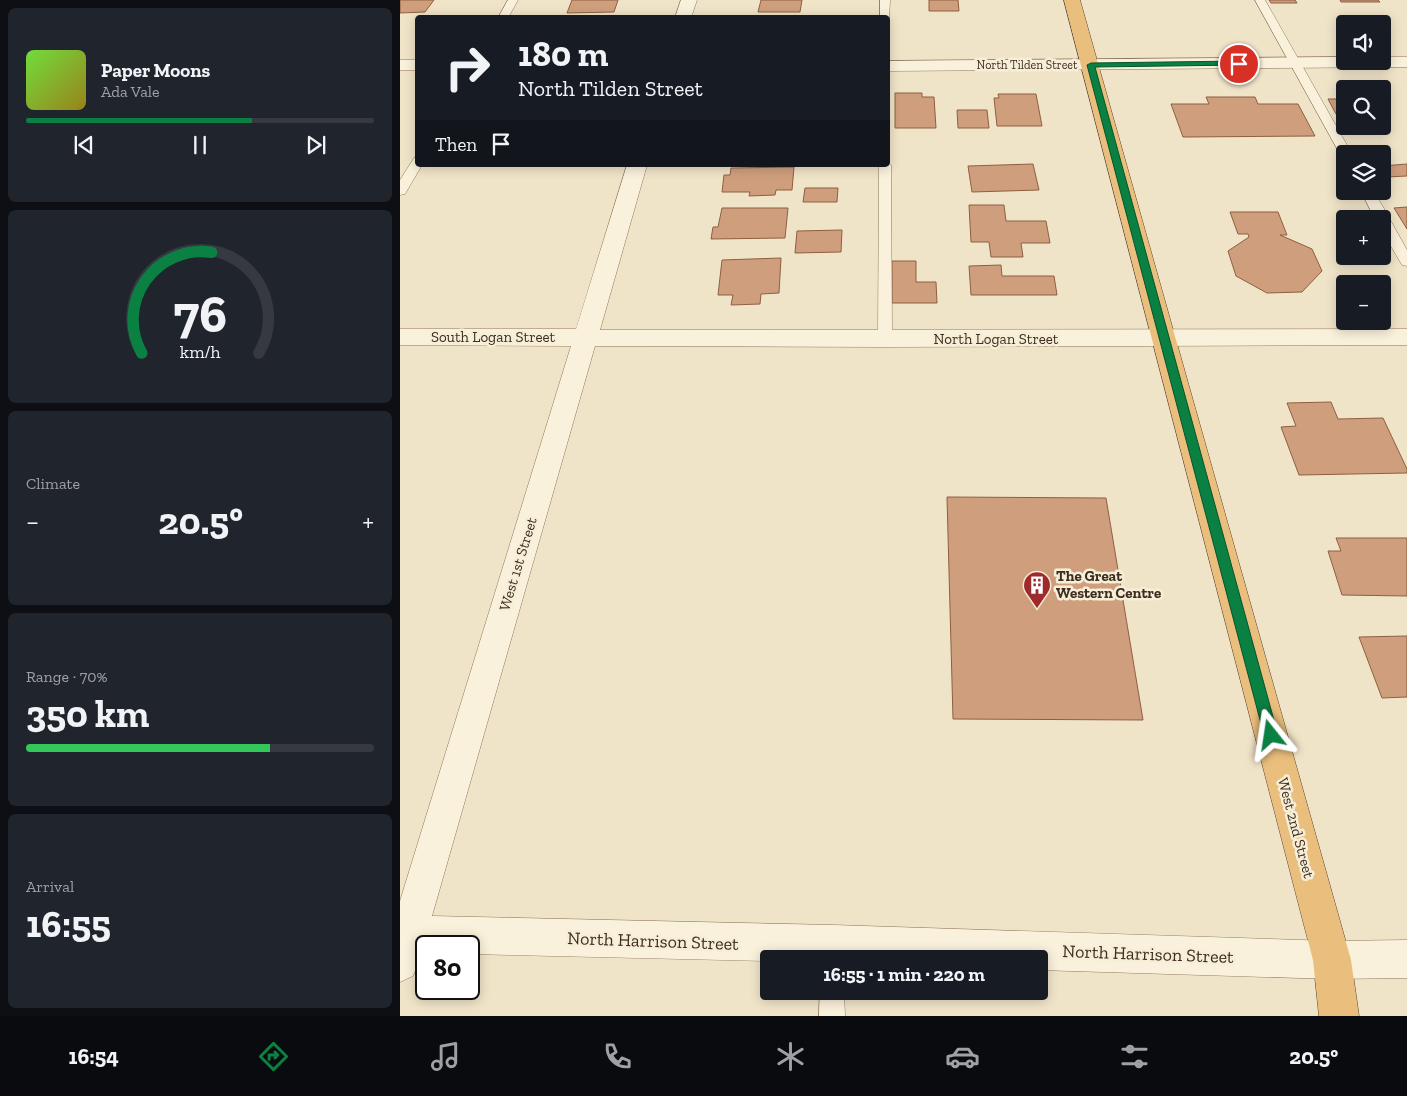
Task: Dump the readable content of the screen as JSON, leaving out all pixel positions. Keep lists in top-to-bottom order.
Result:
{
  "streets": {
    "highway": ["West 2nd Street"],
    "street": [
      "North Tilden Street",
      "South Logan Street",
      "North Logan Street",
      "West 1st Street",
      "North Harrison Street"
    ]
  },
  "crossings": [
    ["North Tilden Street", "West 2nd Street"],
    ["South Logan Street", "North Logan Street"],
    ["South Logan Street", "West 1st Street"],
    ["North Logan Street", "West 1st Street"],
    ["North Logan Street", "West 2nd Street"],
    ["West 1st Street", "North Harrison Street"],
    ["West 2nd Street", "North Harrison Street"]
  ],
  "places": {
    "building": ["The Great Western Centre"]
  },
  "page": {
    "map_buttons": ["+", "−"],
    "turn": ["180 m", "North Tilden Street"],
    "song": ["Paper Moons", "Ada Vale"],
    "then": "Then",
    "tile": [
      "Climate",
      ["Range · 70%", "350 km"],
      ["Arrival", "16:55"]
    ],
    "heat": ["−", "20.5°", "+"],
    "limit": "80",
    "trip": "16:55 · 1 min · 220 m",
    "tabs": ["16:54", "20.5°"],
    "gauge": ["76", "km/h"]
  }
}
